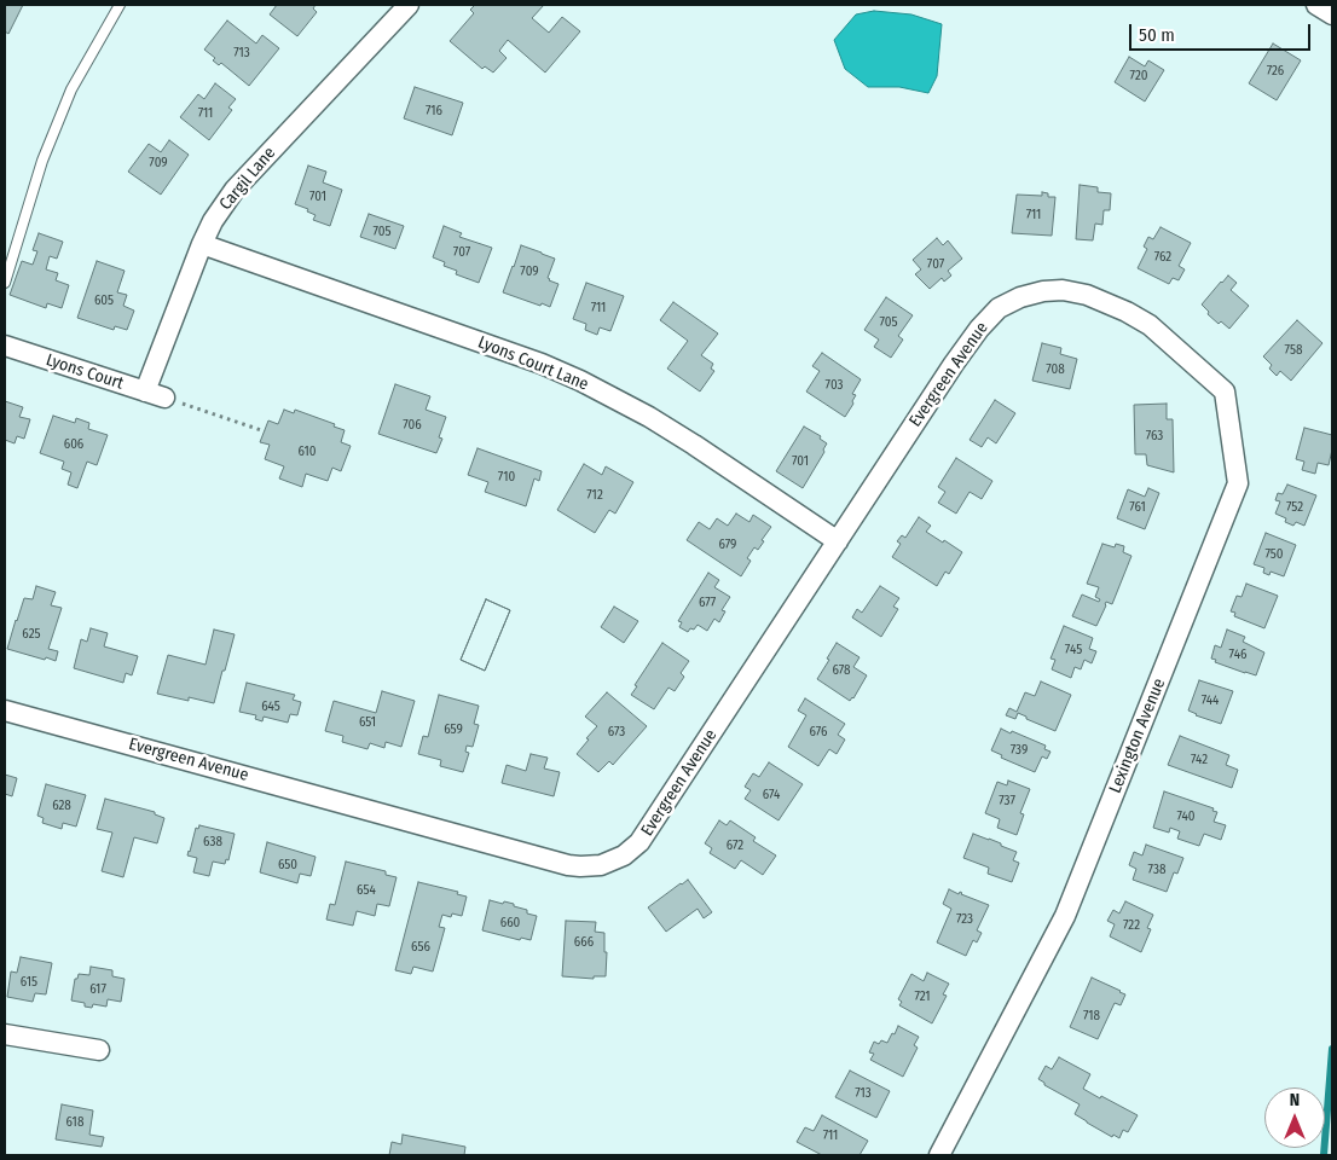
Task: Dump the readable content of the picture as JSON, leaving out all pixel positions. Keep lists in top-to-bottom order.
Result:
{
  "streets": {
    "street": [
      "Cargil Lane",
      "Lyons Court Lane",
      "Lyons Court",
      "Evergreen Avenue",
      "Lexington Avenue"
    ]
  },
  "crossings": [
    ["Cargil Lane", "Lyons Court Lane"],
    ["Cargil Lane", "Lyons Court"],
    ["Lyons Court Lane", "Evergreen Avenue"],
    ["Evergreen Avenue", "Lexington Avenue"]
  ],
  "house_numbers": [
    "713",
    "726",
    "720",
    "716",
    "711",
    "709",
    "701",
    "711",
    "705",
    "707",
    "762",
    "707",
    "709",
    "605",
    "711",
    "705",
    "758",
    "708",
    "703",
    "706",
    "763",
    "606",
    "610",
    "701",
    "710",
    "712",
    "761",
    "752",
    "679",
    "750",
    "677",
    "625",
    "745",
    "746",
    "678",
    "744",
    "645",
    "651",
    "659",
    "673",
    "676",
    "739",
    "742",
    "674",
    "737",
    "628",
    "740",
    "638",
    "672",
    "650",
    "738",
    "654",
    "723",
    "660",
    "722",
    "666",
    "656",
    "615",
    "617",
    "721",
    "718",
    "713",
    "618",
    "711"
  ],
  "scale_bar": "50 m",
  "north": "top"
}
